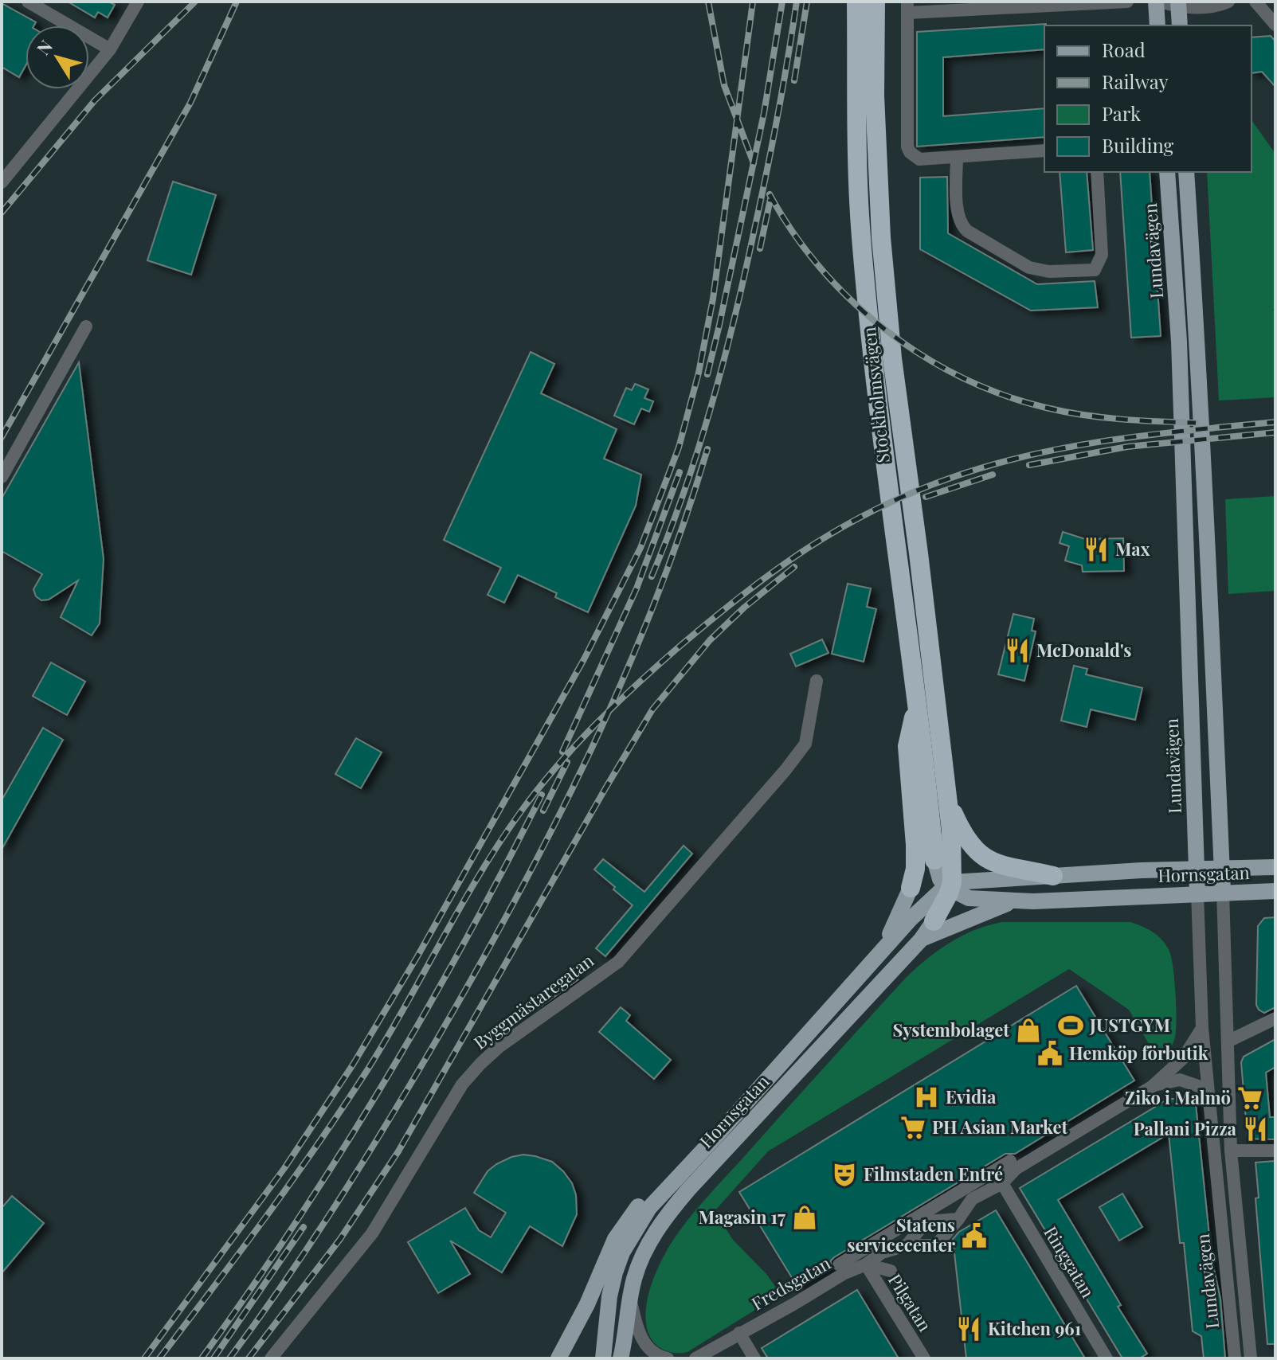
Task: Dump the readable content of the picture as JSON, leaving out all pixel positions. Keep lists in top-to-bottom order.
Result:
{
  "streets": {
    "highway": ["Stockholmsvägen"],
    "main road": ["Lundavägen", "Hornsgatan"],
    "street": [
      "Byggmästaregatan",
      "Ringgatan",
      "Fredsgatan",
      "Pilgatan"
    ]
  },
  "crossings": [
    ["Lundavägen", "Hornsgatan"],
    ["Lundavägen", "Fredsgatan"],
    ["Stockholmsvägen", "Hornsgatan"],
    ["Ringgatan", "Fredsgatan"],
    ["Fredsgatan", "Pilgatan"]
  ],
  "places": {
    "restaurant": [
      "Max",
      "McDonald's",
      "Pallani Pizza",
      "Kitchen 961"
    ],
    "sports": ["JUSTGYM"],
    "shop": ["Systembolaget", "Magasin 17"],
    "public building": ["Hemköp förbutik", "Statens servicecenter"],
    "hospital": ["Evidia"],
    "supermarket": ["Ziko i Malmö", "PH Asian Market"],
    "theatre": ["Filmstaden Entré"]
  },
  "legend": [
    "Road",
    "Railway",
    "Park",
    "Building"
  ],
  "north": "top left"
}
